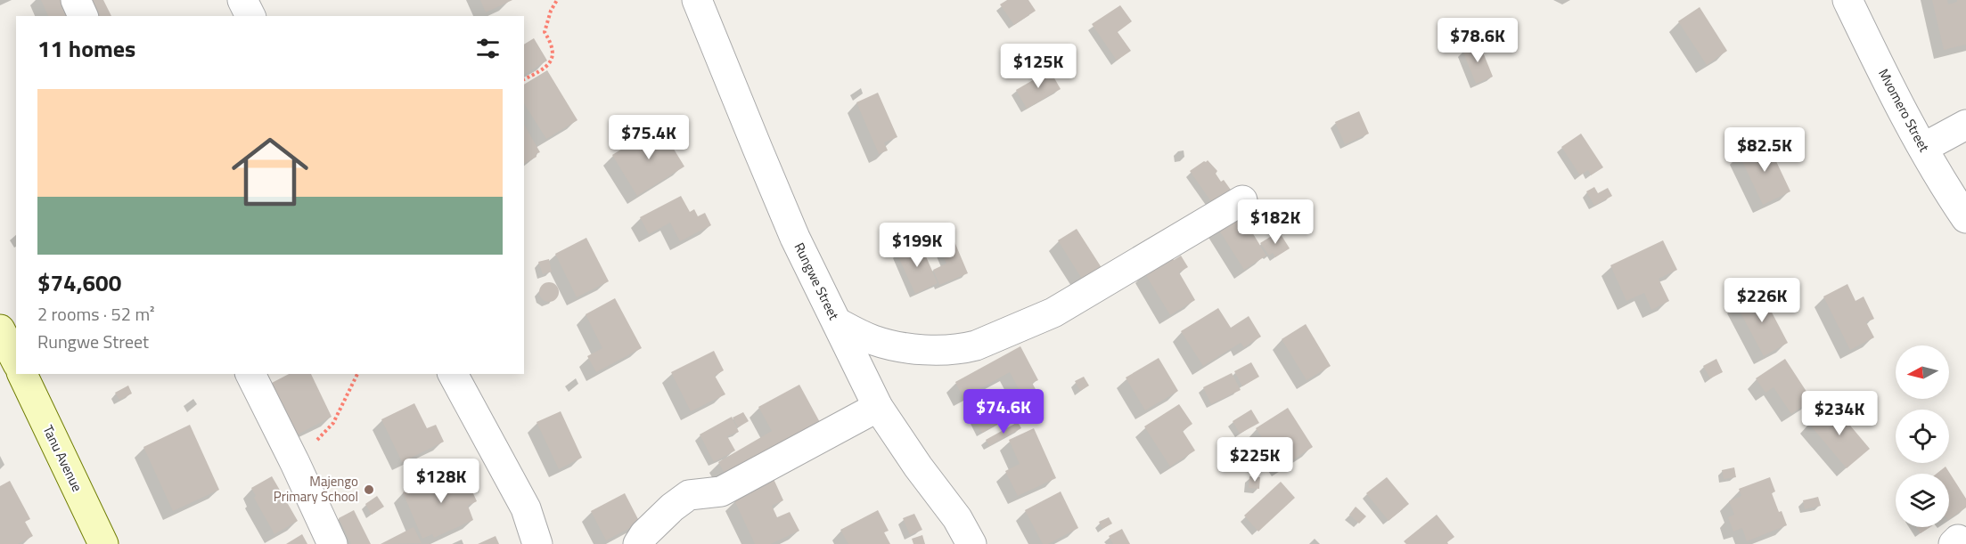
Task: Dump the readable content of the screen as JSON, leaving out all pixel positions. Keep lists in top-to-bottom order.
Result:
{
  "streets": {
    "street": ["Mvomero Street", "Rungwe Street", "Tanu Avenue"]
  },
  "places": ["Majengo Primary School"],
  "north": "left",
  "page": {
    "heading": "11 homes",
    "price": [
      "$78.6K",
      "$125K",
      "$75.4K",
      "$82.5K",
      "$182K",
      "$199K",
      "$226K",
      "$74.6K",
      "$234K",
      "$225K",
      "$128K"
    ],
    "list": [
      {
        "name": "$74,600",
        "note": "2 rooms · 52 m² · Rungwe Street"
      }
    ]
  }
}
